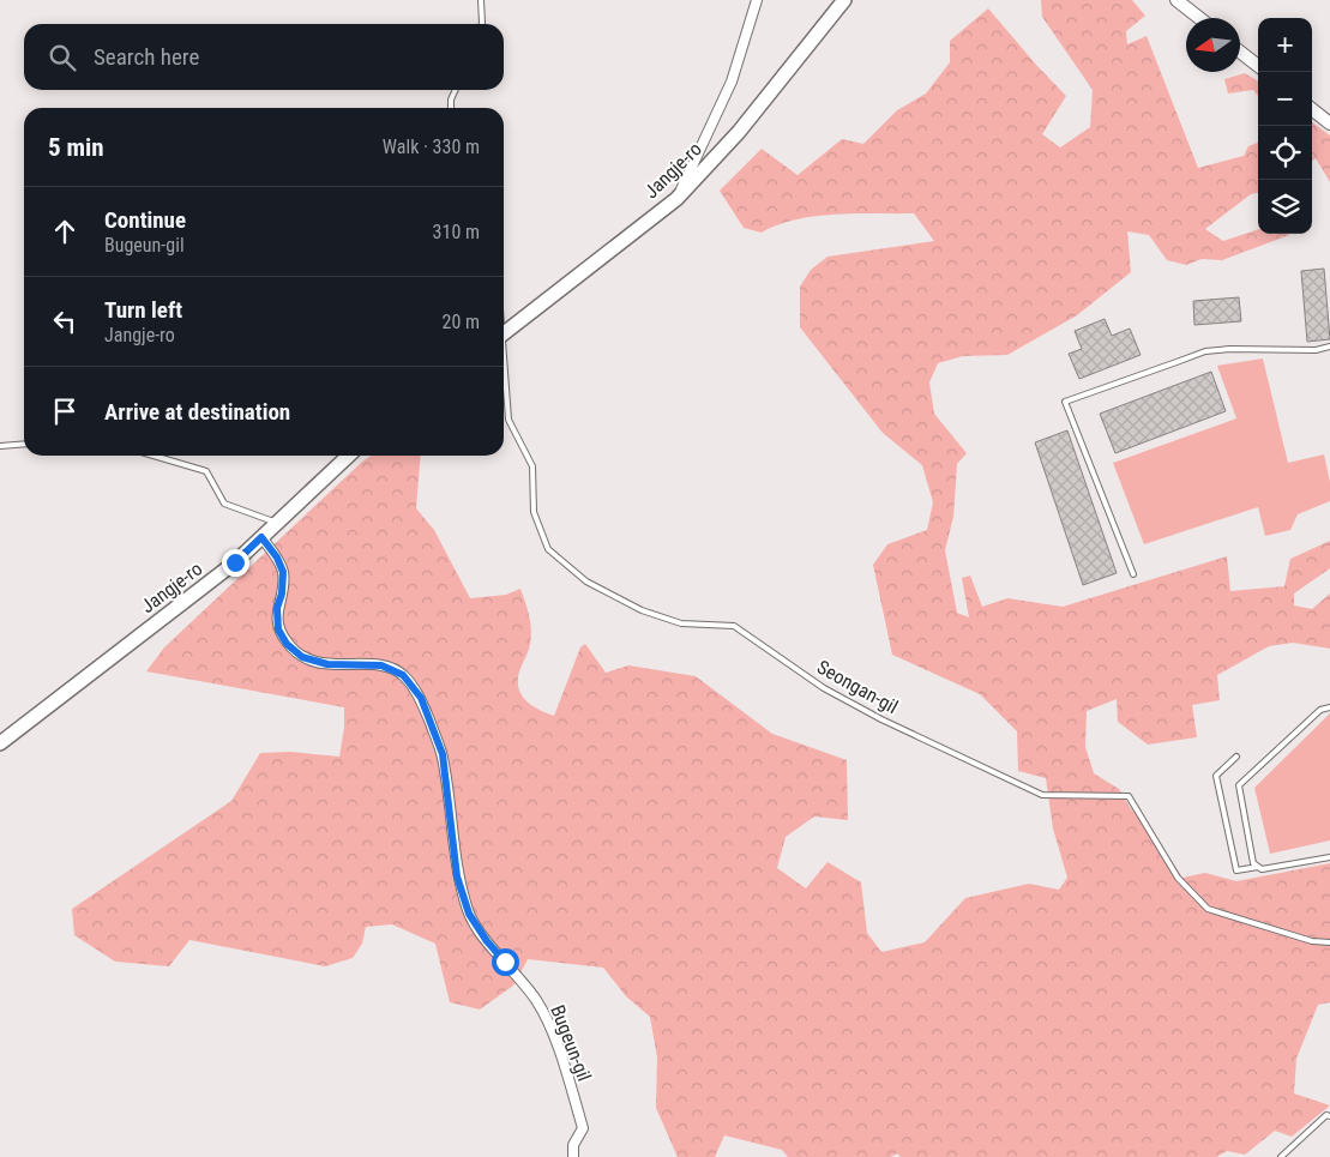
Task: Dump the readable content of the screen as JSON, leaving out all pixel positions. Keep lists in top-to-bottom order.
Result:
{
  "streets": {
    "main road": ["Jangje-ro"],
    "street": ["Bugeun-gil"],
    "lane": ["Seongan-gil"]
  },
  "crossings": [
    ["Jangje-ro", "Bugeun-gil"]
  ],
  "north": "left",
  "page": {
    "map_buttons": ["+", "−"],
    "search": "Search here",
    "heading": ["5 min", "Walk · 330 m"],
    "list": [
      ["Continue", "Bugeun-gil", "310 m"],
      ["Turn left", "Jangje-ro", "20 m"],
      "Arrive at destination"
    ]
  }
}
